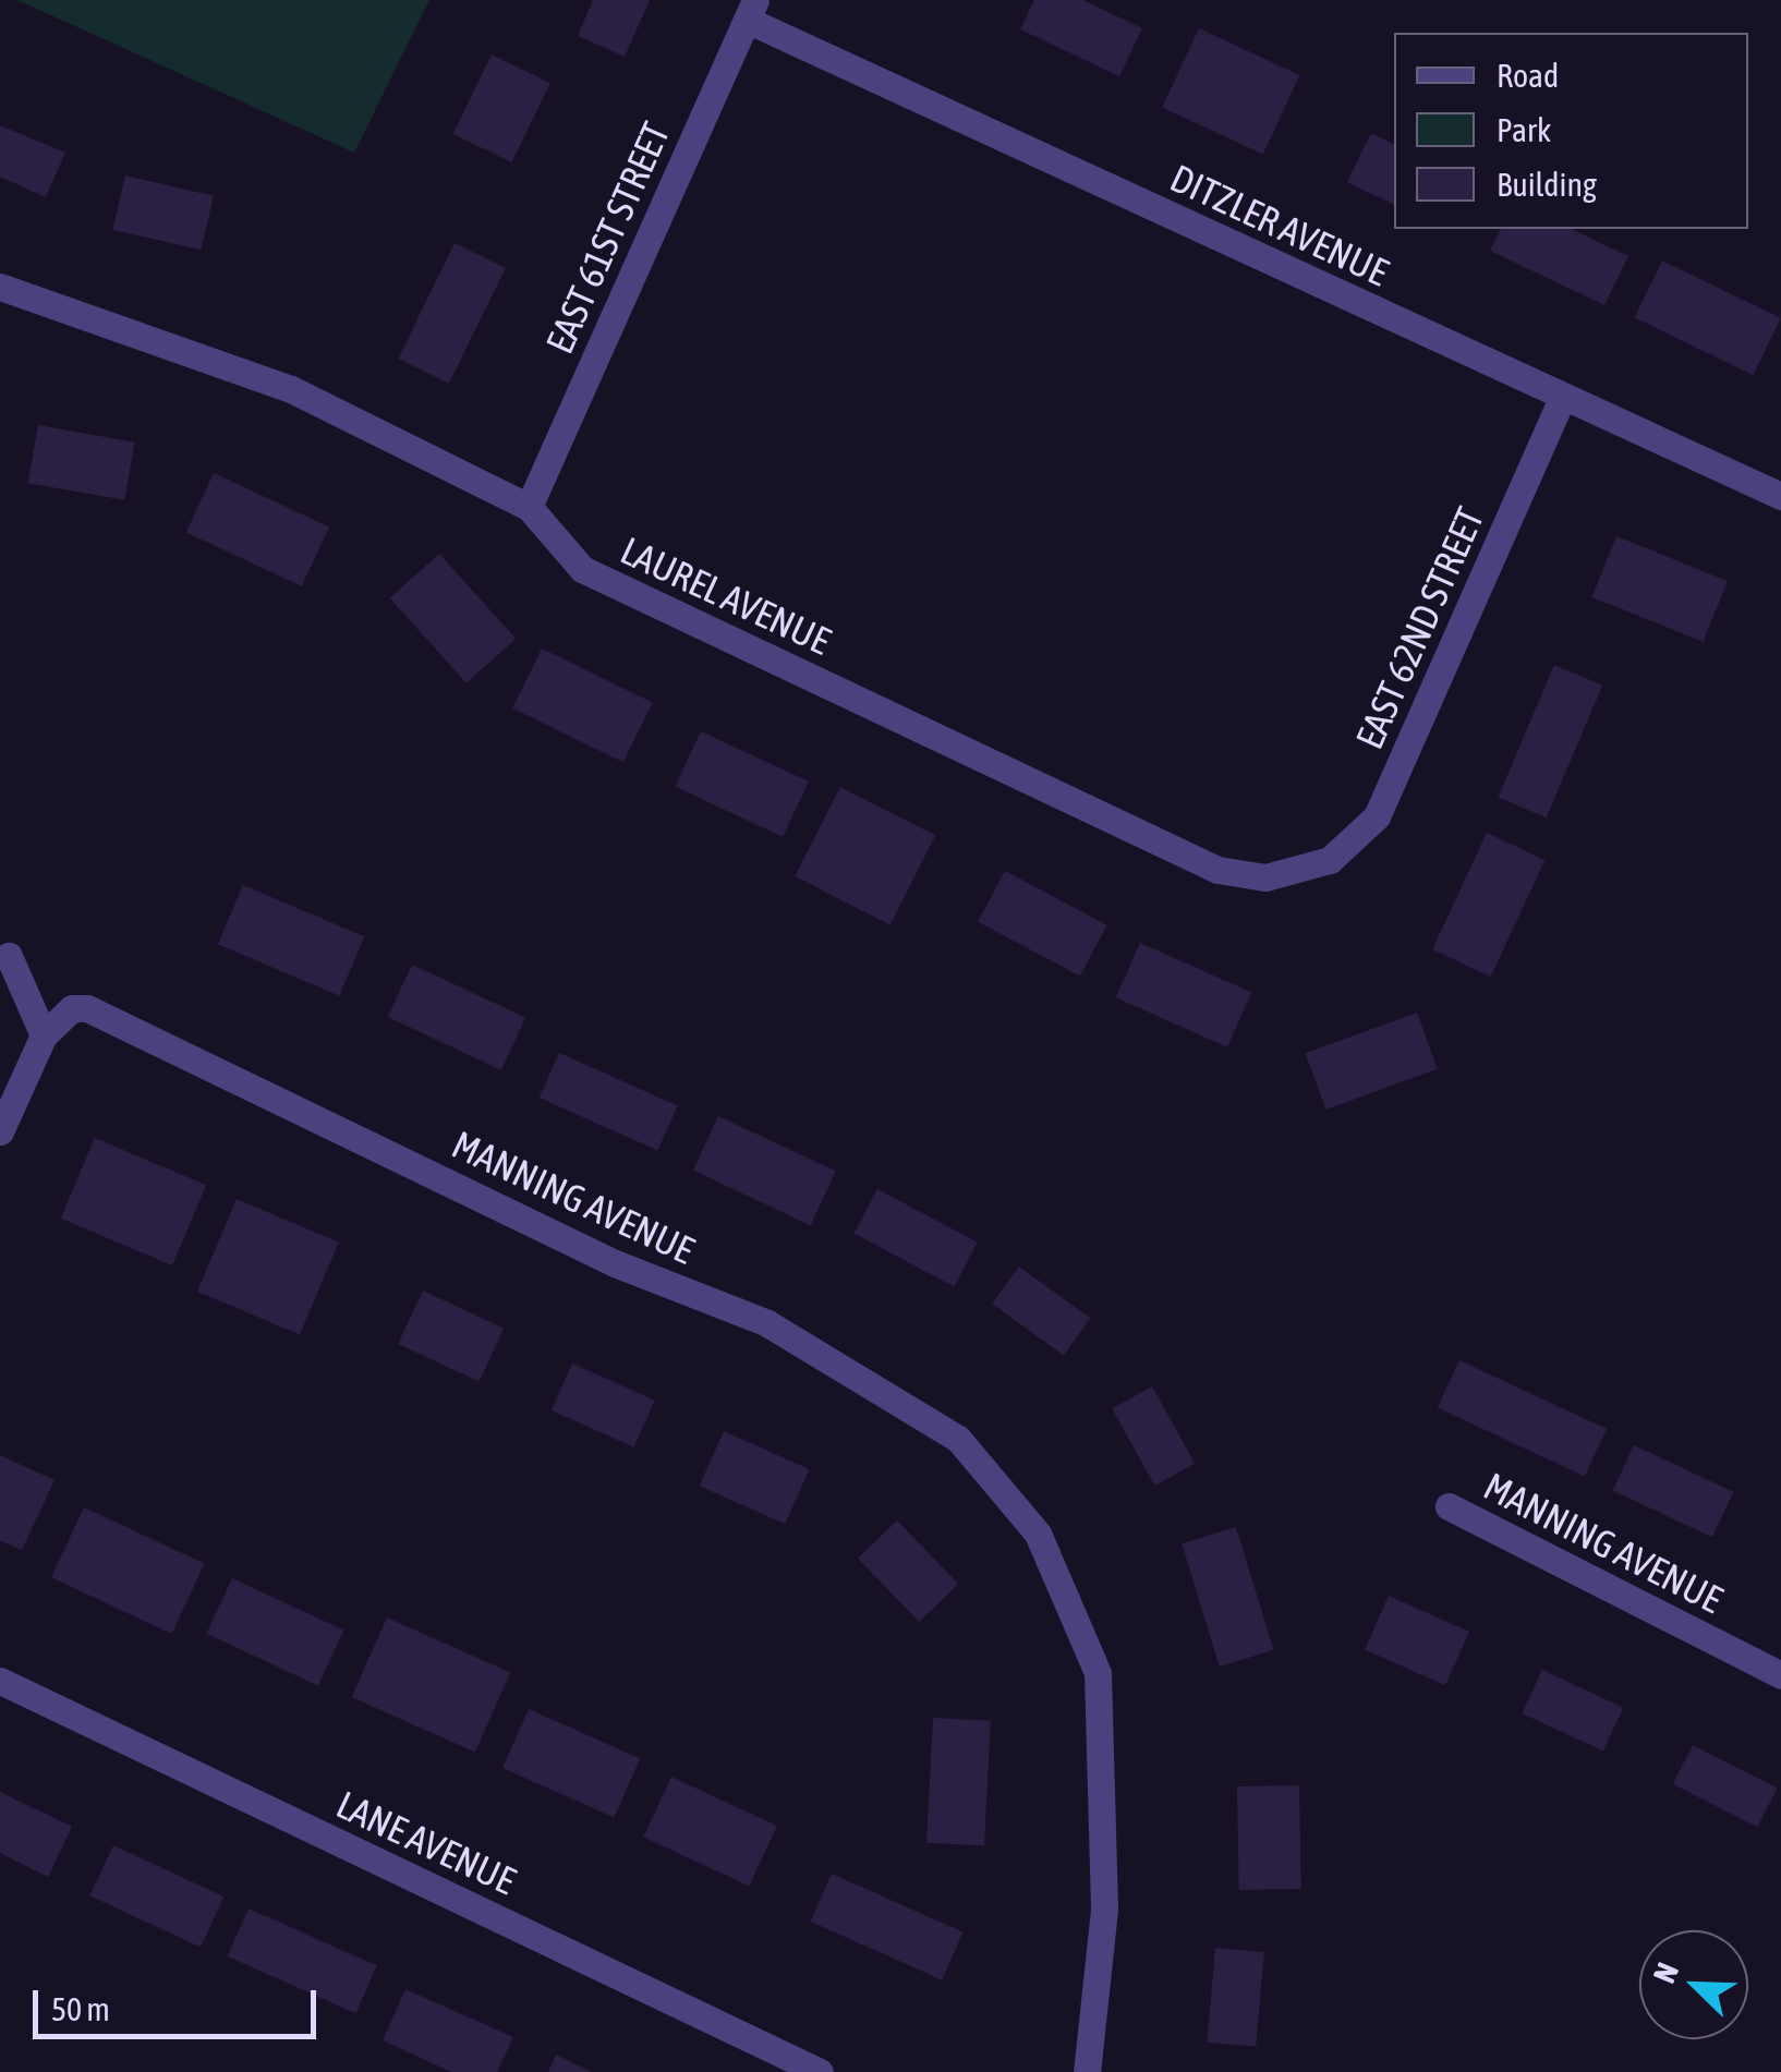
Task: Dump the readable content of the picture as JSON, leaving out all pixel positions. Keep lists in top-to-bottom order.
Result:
{
  "streets": {
    "street": [
      "DITZLER AVENUE",
      "EAST 61ST STREET",
      "LAUREL AVENUE",
      "EAST 62ND STREET",
      "MANNING AVENUE",
      "LANE AVENUE"
    ]
  },
  "crossings": [
    ["DITZLER AVENUE", "EAST 61ST STREET"],
    ["DITZLER AVENUE", "EAST 62ND STREET"],
    ["EAST 61ST STREET", "LAUREL AVENUE"],
    ["LAUREL AVENUE", "EAST 62ND STREET"]
  ],
  "legend": ["Road", "Park", "Building"],
  "scale_bar": "50 m",
  "north": "top left"
}
